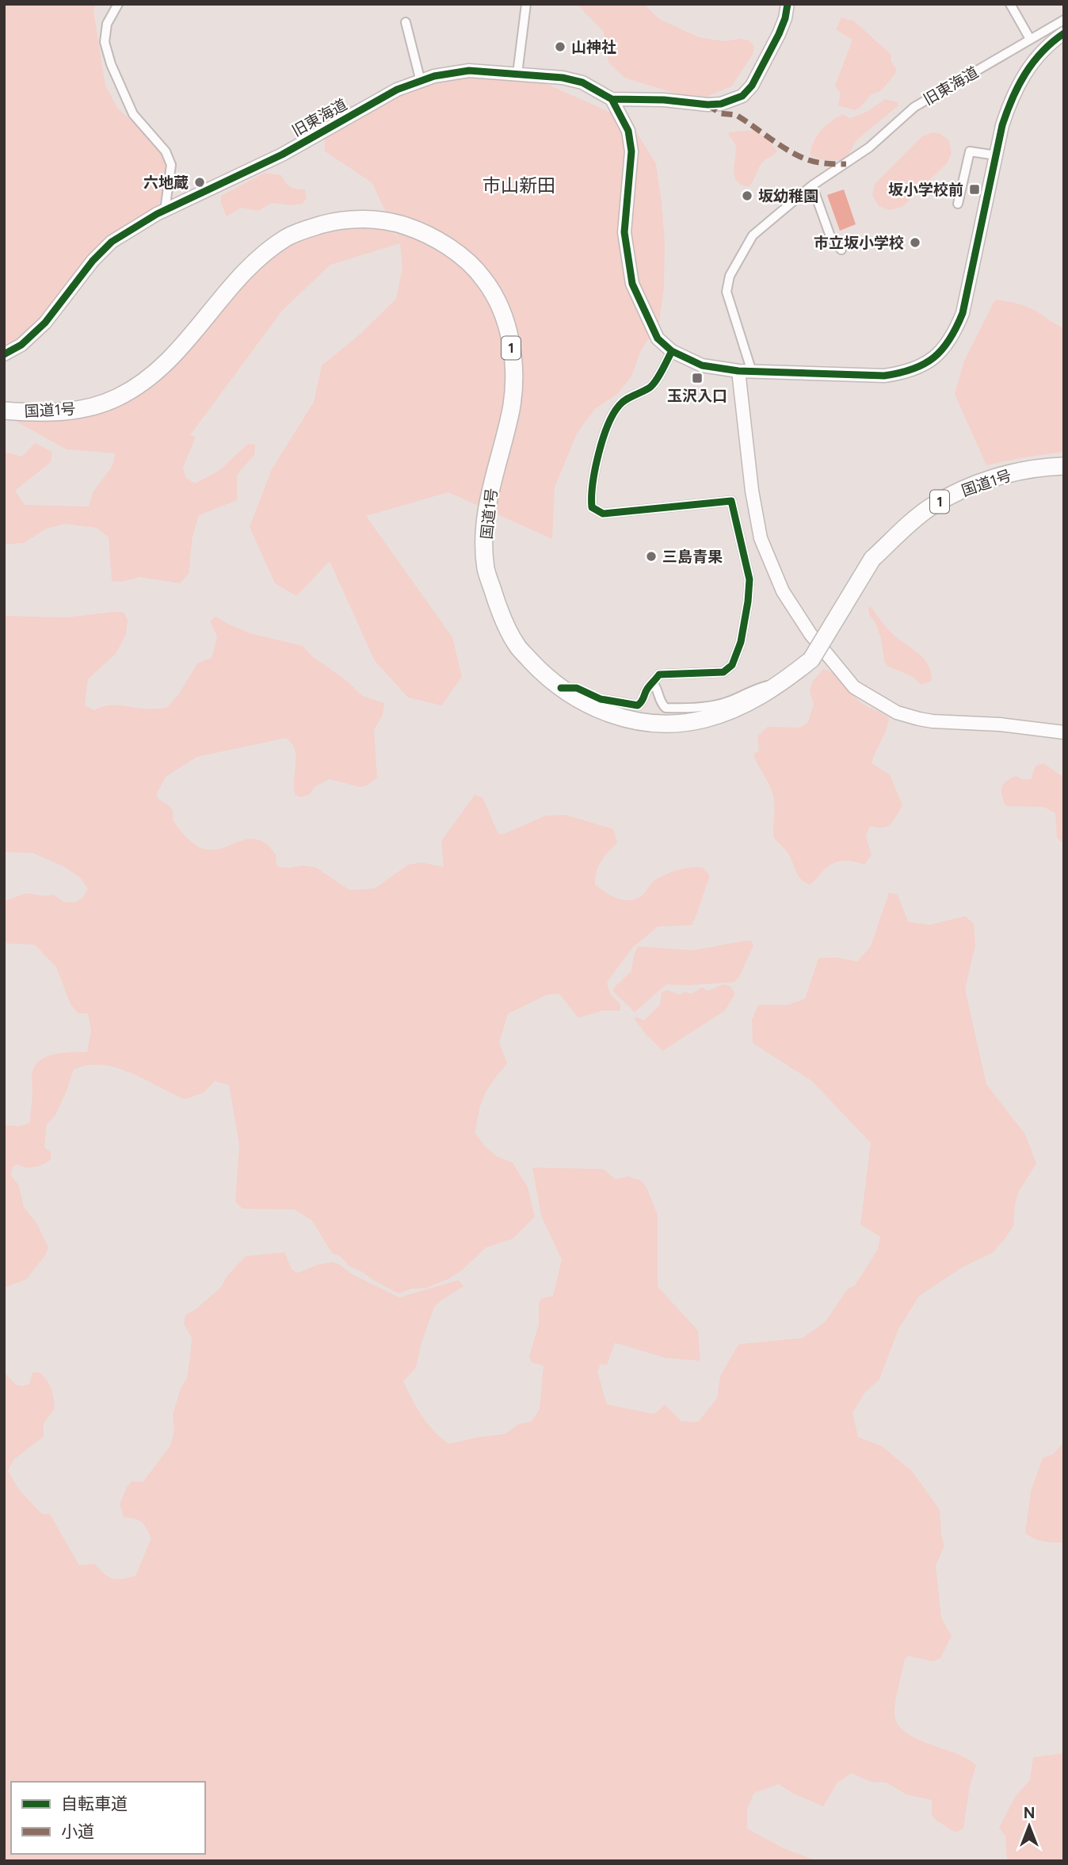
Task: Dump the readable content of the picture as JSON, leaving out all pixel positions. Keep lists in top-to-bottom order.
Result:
{
  "streets": {
    "highway": ["1", "国道1号"],
    "street": ["旧東海道"]
  },
  "districts": ["市山新田"],
  "places": {
    "other": [
      "山神社",
      "六地蔵",
      "坂幼稚園",
      "市立坂小学校",
      "三島青果"
    ],
    "transit": ["坂小学校前", "玉沢入口"]
  },
  "legend": ["自転車道", "小道"],
  "north": "top"
}
